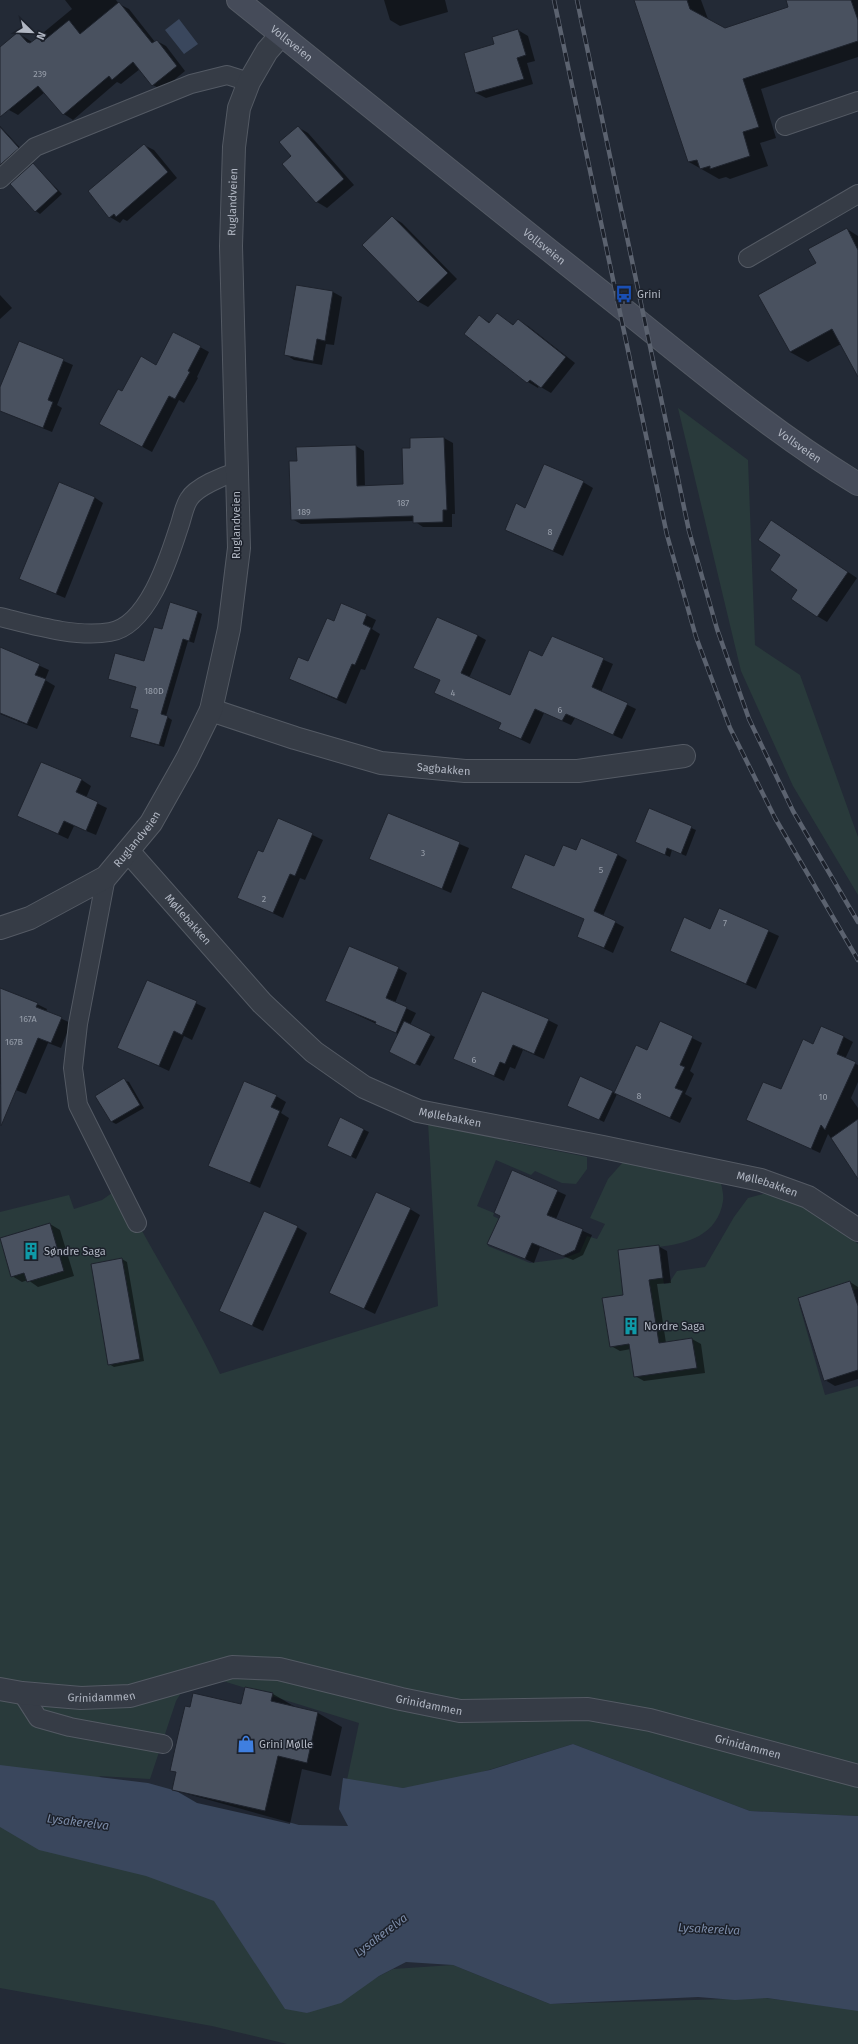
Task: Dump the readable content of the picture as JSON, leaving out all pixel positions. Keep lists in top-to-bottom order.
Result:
{
  "streets": {
    "main road": ["Vollsveien"],
    "street": [
      "Ruglandveien",
      "Sagbakken",
      "Møllebakken",
      "Grinidammen"
    ]
  },
  "crossings": [
    ["Vollsveien", "Ruglandveien"],
    ["Ruglandveien", "Sagbakken"],
    ["Ruglandveien", "Møllebakken"]
  ],
  "water": ["Lysakerelva"],
  "places": {
    "bus stop": ["Grini"],
    "building": ["Søndre Saga", "Nordre Saga"],
    "shop": ["Grini Mølle"]
  },
  "house_numbers": [
    "239",
    "187",
    "189",
    "8",
    "180D",
    "4",
    "6",
    "3",
    "5",
    "2",
    "7",
    "167A",
    "167B",
    "6",
    "8",
    "10"
  ],
  "north": "bottom right"
}
